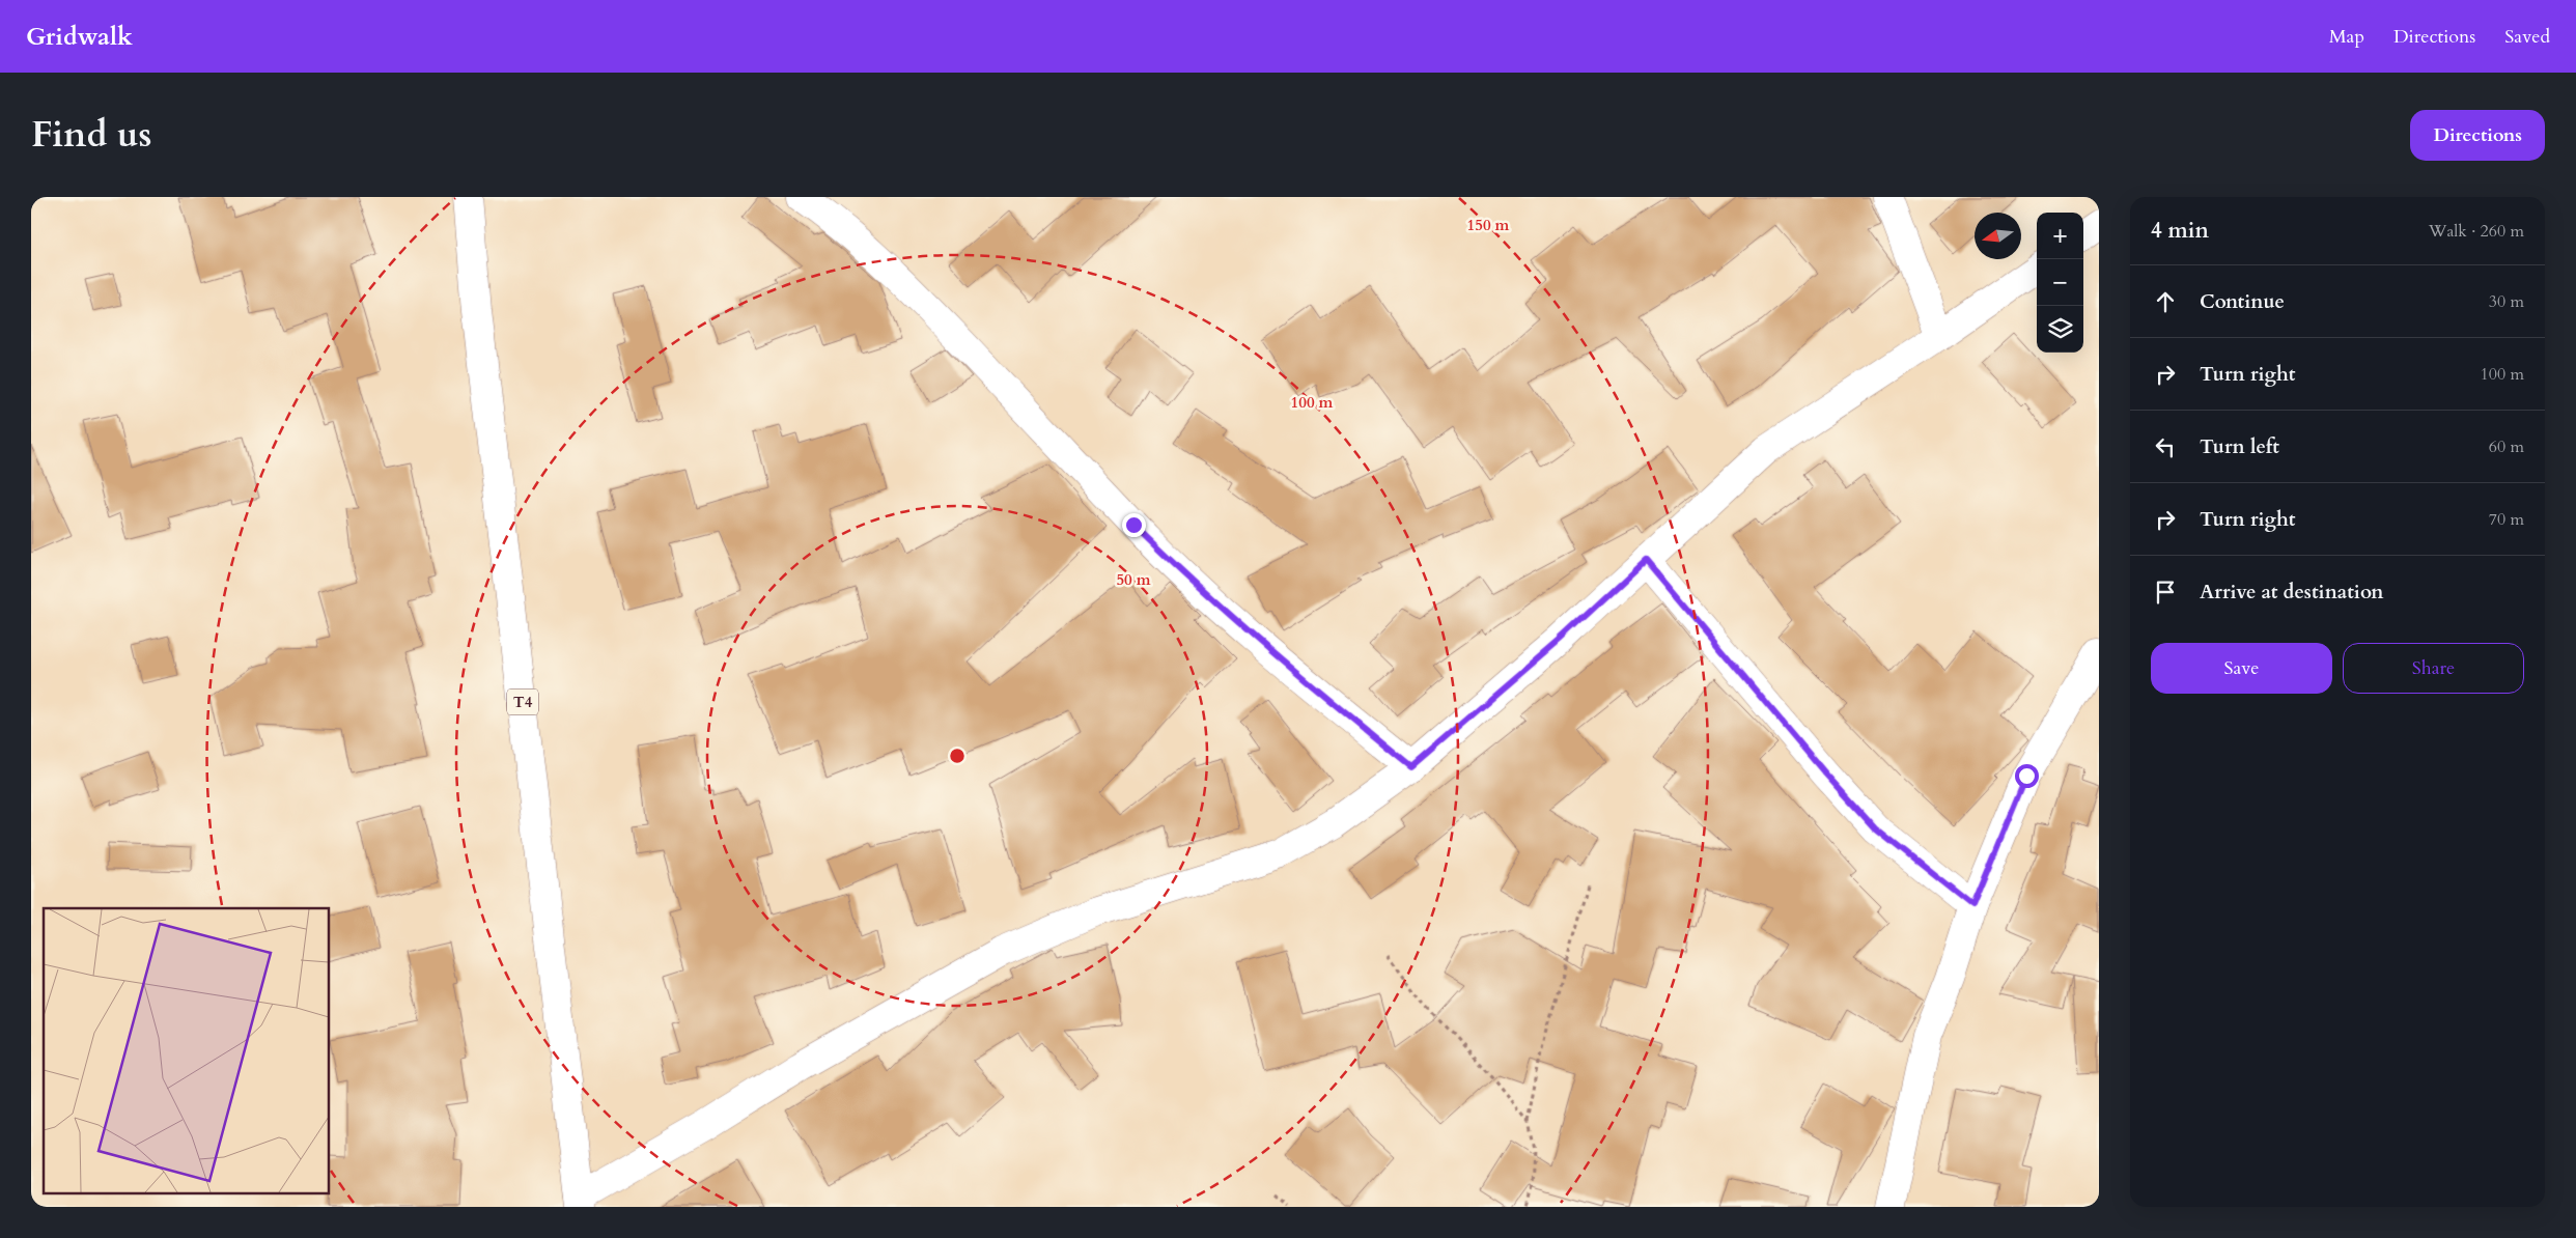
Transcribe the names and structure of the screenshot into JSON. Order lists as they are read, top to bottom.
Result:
{
  "streets": {
    "main road": ["T4"]
  },
  "north": "left",
  "page": {
    "header": "Gridwalk",
    "nav": ["Map", "Directions", "Saved"],
    "title": "Find us",
    "buttons": [
      "Directions",
      ["Save", "Share"]
    ],
    "heading": ["4 min", "Walk · 260 m"],
    "map_buttons": ["+", "−"],
    "list": [
      ["Continue", "30 m"],
      ["Turn right", "100 m"],
      ["Turn left", "60 m"],
      ["Turn right", "70 m"],
      "Arrive at destination"
    ]
  },
  "rings": ["150 m", "100 m", "50 m"]
}
